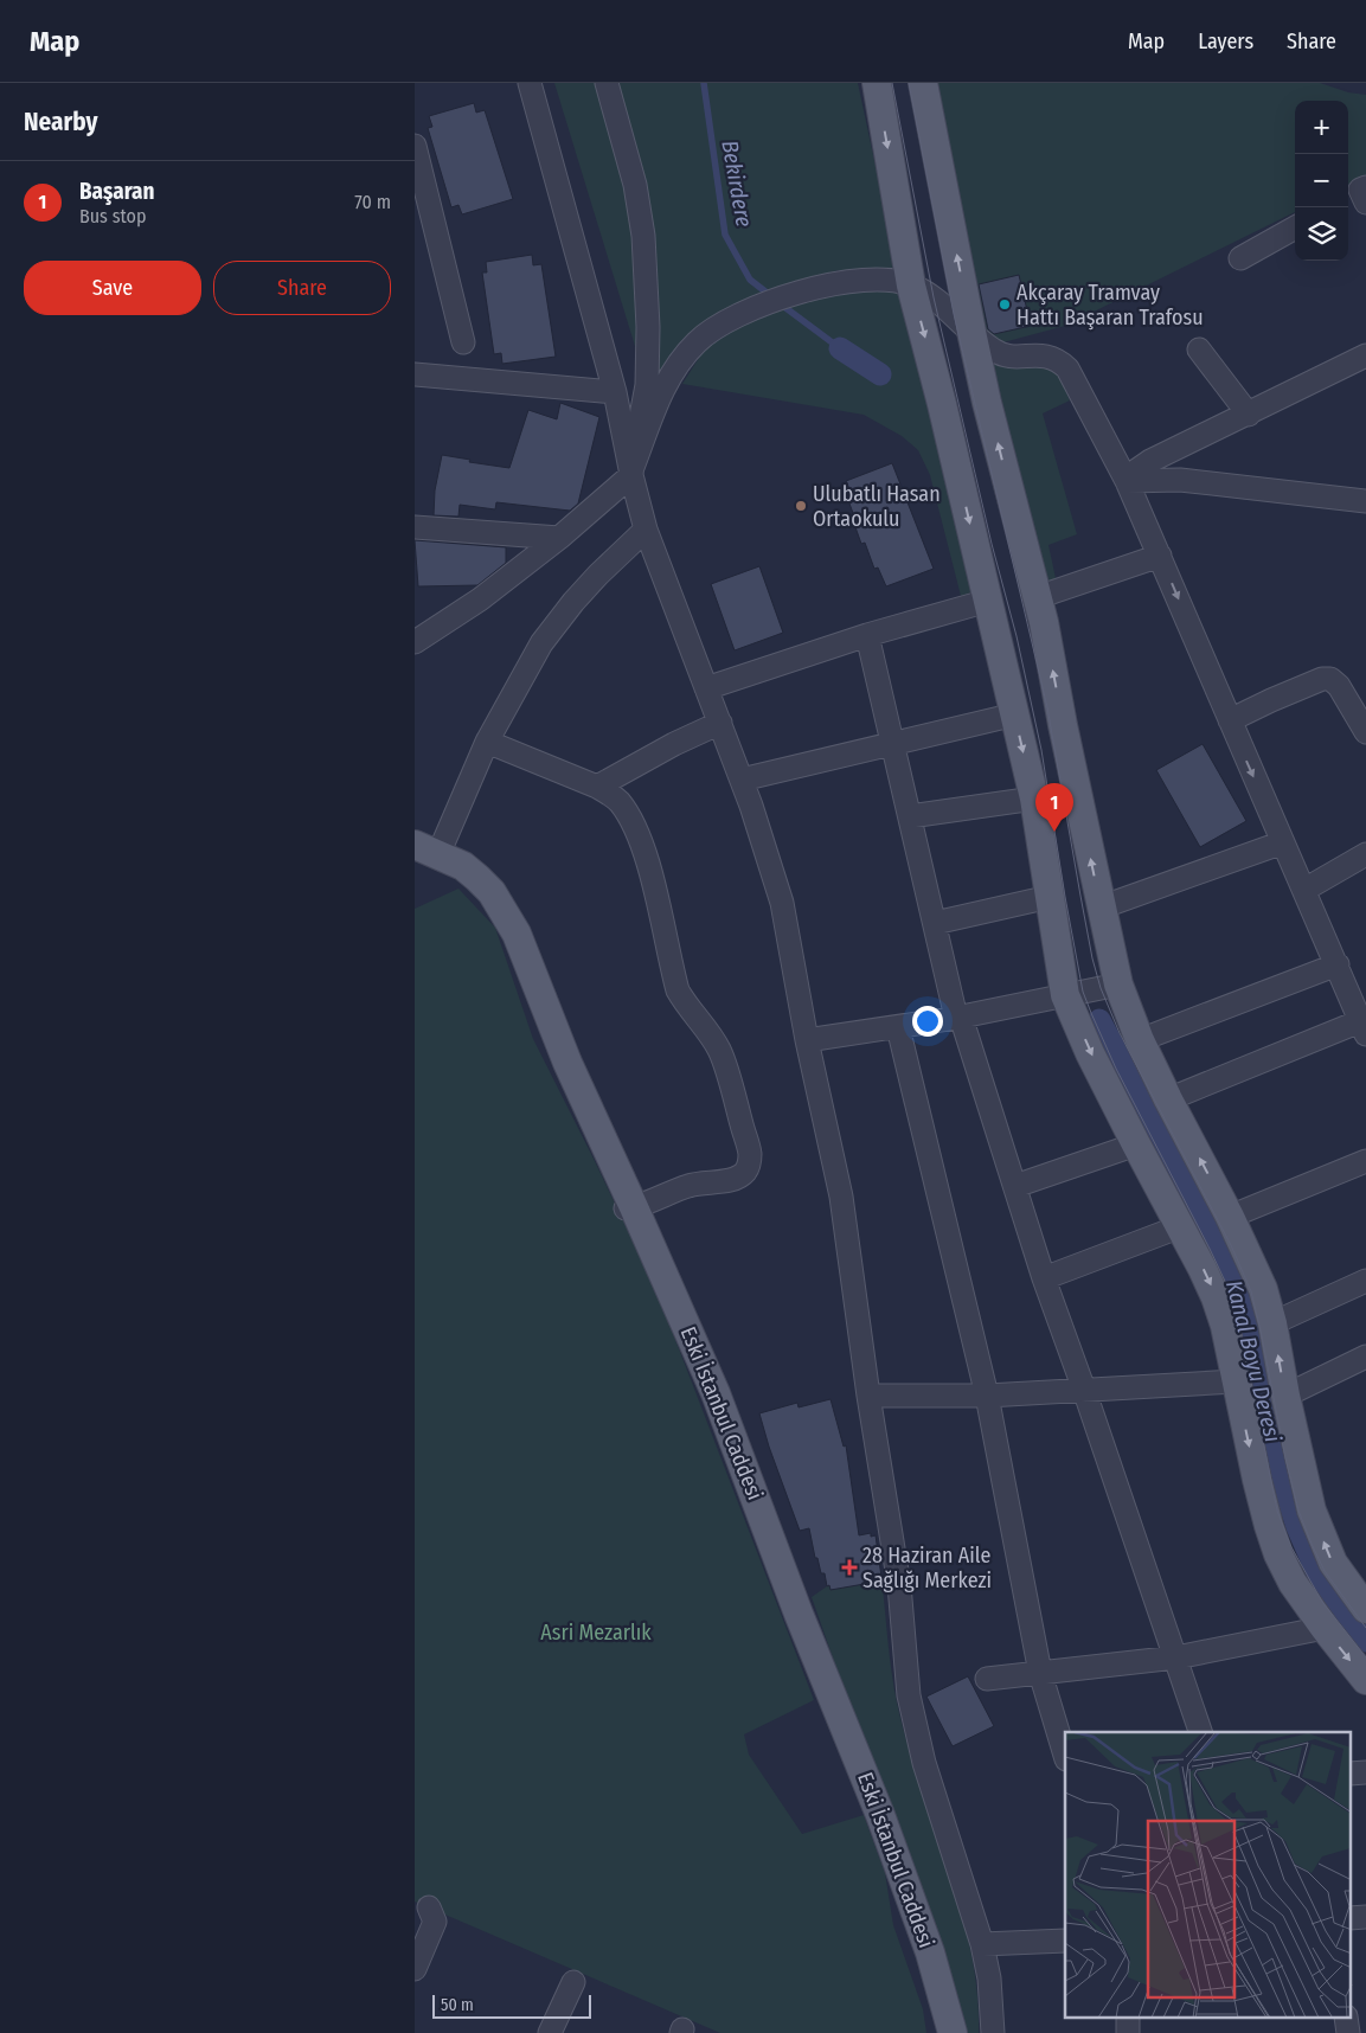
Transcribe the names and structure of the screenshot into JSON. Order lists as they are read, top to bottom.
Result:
{
  "streets": {
    "main road": ["Eski İstanbul Caddesi"]
  },
  "water": ["Bekirdere", "Kanal Boyu Deresi"],
  "parks": ["Asri Mezarlık"],
  "places": {
    "other": ["Akçaray Tramvay Hattı Başaran Trafosu", "Ulubatlı Hasan Ortaokulu"],
    "health": ["28 Haziran Aile Sağlığı Merkezi"]
  },
  "scale_bar": "50 m",
  "page": {
    "header": "Map",
    "nav": ["Map", "Layers", "Share"],
    "heading": "Nearby",
    "map_buttons": ["+", "−"],
    "list": [
      {
        "mark": "1",
        "name": "Başaran",
        "note": "Bus stop",
        "value": "70 m"
      }
    ],
    "buttons": ["Save", "Share"],
    "pins": "1",
    "scale": "50 m"
  }
}
